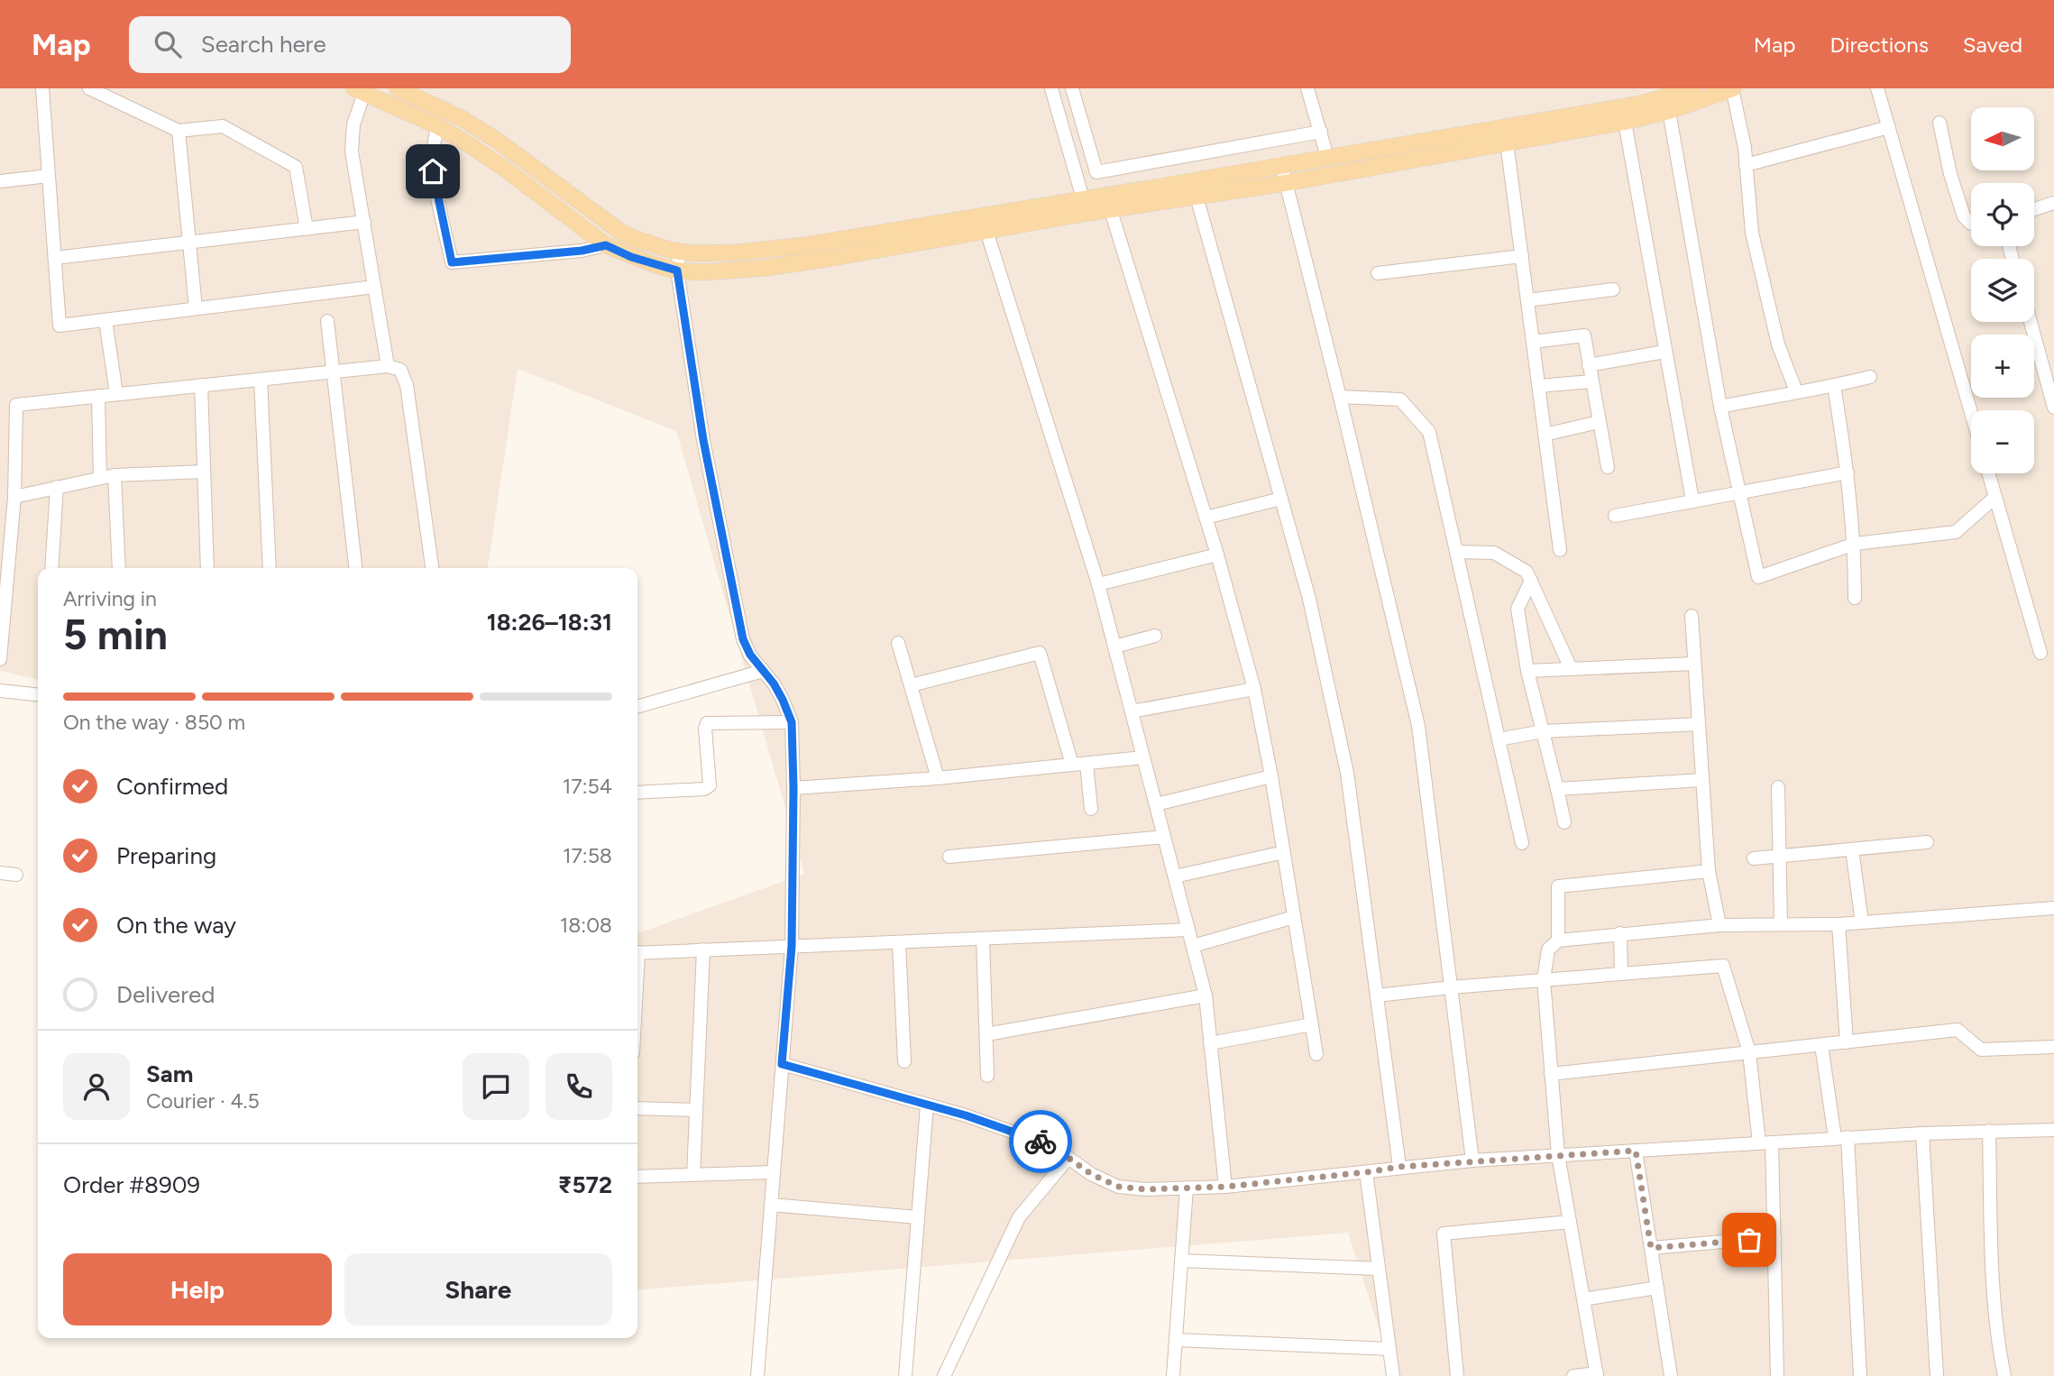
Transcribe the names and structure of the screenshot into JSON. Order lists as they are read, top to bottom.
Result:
{
  "north": "left",
  "page": {
    "header": "Map",
    "search": "Search here",
    "nav": ["Map", "Directions", "Saved"],
    "map_buttons": ["+", "−"],
    "heading": ["5 min", "Arriving in", "18:26–18:31"],
    "panel": [
      "Sam",
      "Courier · 4.5",
      "Order #8909",
      "₹572"
    ],
    "bar": "On the way · 850 m",
    "list": [
      ["Confirmed", "17:54"],
      ["Preparing", "17:58"],
      ["On the way", "18:08"],
      "Delivered"
    ],
    "buttons": ["Help", "Share"]
  }
}
